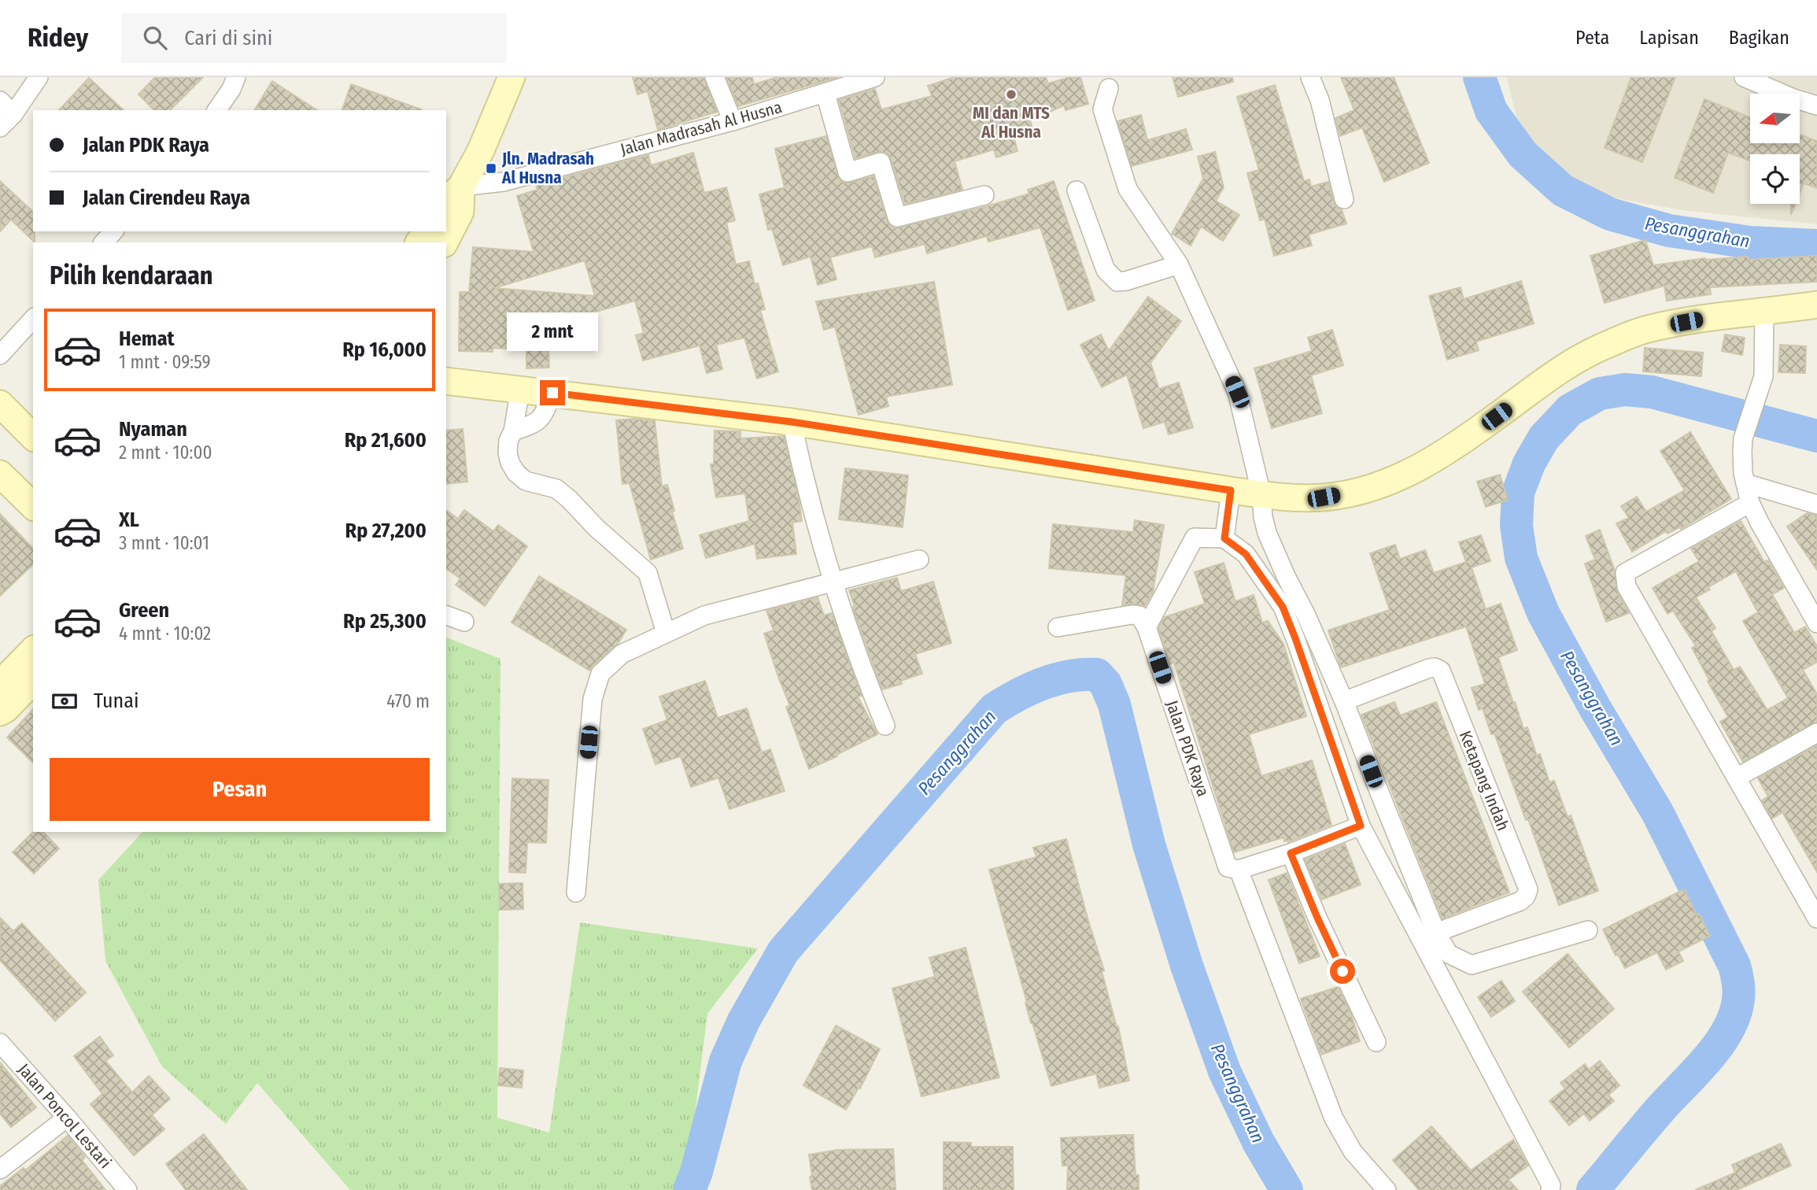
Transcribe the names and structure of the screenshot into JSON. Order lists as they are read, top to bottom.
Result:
{
  "streets": {
    "street": [
      "Jalan Madrasah Al Husna",
      "Jalan PDK Raya",
      "Ketapang Indah",
      "Jalan Poncol Lestari"
    ]
  },
  "water": ["Pesanggrahan"],
  "places": {
    "other": ["MI dan MTS Al Husna"],
    "transit": ["Jln. Madrasah Al Husna"]
  },
  "north": "left",
  "page": {
    "header": "Ridey",
    "search": "Cari di sini",
    "nav": ["Peta", "Lapisan", "Bagikan"],
    "banner": ["Jalan PDK Raya", "Jalan Cirendeu Raya"],
    "heading": "Pilih kendaraan",
    "list": [
      {
        "name": "Hemat",
        "note": "1 mnt · 09:59",
        "value": "Rp 16,000"
      },
      {
        "name": "Nyaman",
        "note": "2 mnt · 10:00",
        "value": "Rp 21,600"
      },
      {
        "name": "XL",
        "note": "3 mnt · 10:01",
        "value": "Rp 27,200"
      },
      {
        "name": "Green",
        "note": "4 mnt · 10:02",
        "value": "Rp 25,300"
      }
    ],
    "bubble": "2 mnt",
    "pay": ["Tunai", "470 m"],
    "buttons": "Pesan"
  }
}
